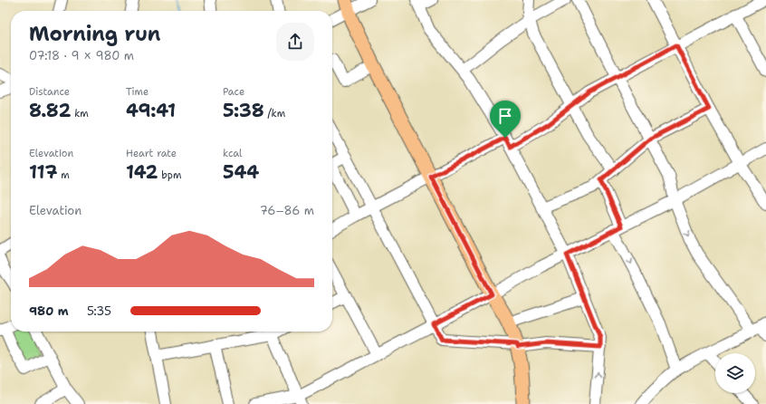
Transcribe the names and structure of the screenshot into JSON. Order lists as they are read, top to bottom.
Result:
{
  "page": {
    "heading": ["Morning run", "07:18 · 9 × 980 m"],
    "stats": [
      ["Distance", "8.82 km"],
      ["Time", "49:41"],
      ["Pace", "5:38 /km"],
      ["Elevation", "117 m"],
      ["Heart rate", "142 bpm"],
      ["kcal", "544"]
    ],
    "chart": ["Elevation", "76–86 m"],
    "list": [
      {
        "name": "980 m",
        "note": "5:35"
      }
    ]
  }
}
